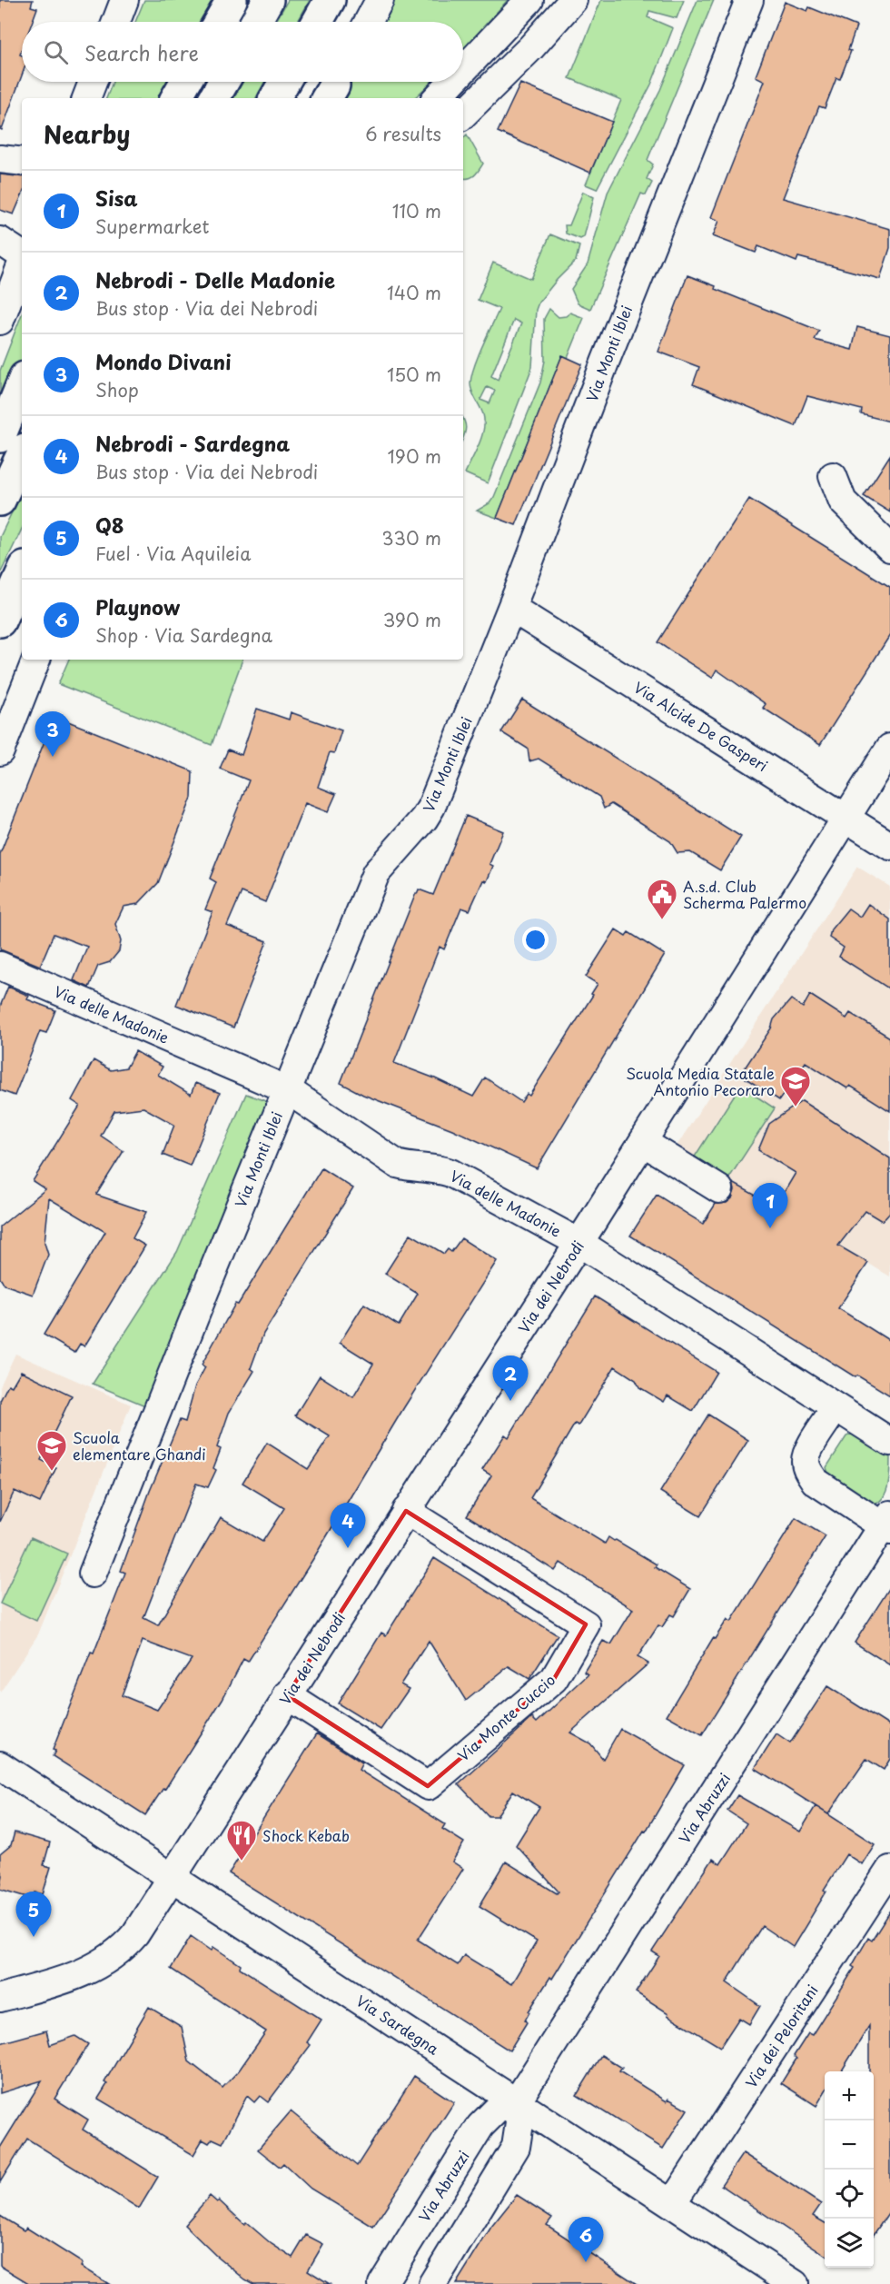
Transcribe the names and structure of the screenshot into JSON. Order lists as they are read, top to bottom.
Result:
{
  "streets": {
    "street": [
      "Via Monti Iblei",
      "Via Alcide De Gasperi",
      "Via delle Madonie",
      "Via dei Nebrodi",
      "Via Monte Cuccio",
      "Via Abruzzi",
      "Via Sardegna",
      "Via dei Peloritani"
    ]
  },
  "crossings": [
    ["Via Monti Iblei", "Via Alcide De Gasperi"],
    ["Via Monti Iblei", "Via delle Madonie"],
    ["Via Alcide De Gasperi", "Via dei Nebrodi"],
    ["Via delle Madonie", "Via dei Nebrodi"],
    ["Via dei Nebrodi", "Via Monte Cuccio"],
    ["Via dei Nebrodi", "Via Sardegna"],
    ["Via Abruzzi", "Via Sardegna"],
    ["Via Sardegna", "Via dei Peloritani"]
  ],
  "places": {
    "public building": ["A.s.d. Club Scherma Palermo"],
    "school or university": ["Scuola Media Statale Antonio Pecoraro", "Scuola elementare Ghandi"],
    "restaurant": ["Shock Kebab"]
  },
  "page": {
    "search": "Search here",
    "heading": ["Nearby", "6 results"],
    "list": [
      {
        "mark": "1",
        "name": "Sisa",
        "note": "Supermarket",
        "value": "110 m"
      },
      {
        "mark": "2",
        "name": "Nebrodi - Delle Madonie",
        "note": "Bus stop · Via dei Nebrodi",
        "value": "140 m"
      },
      {
        "mark": "3",
        "name": "Mondo Divani",
        "note": "Shop",
        "value": "150 m"
      },
      {
        "mark": "4",
        "name": "Nebrodi - Sardegna",
        "note": "Bus stop · Via dei Nebrodi",
        "value": "190 m"
      },
      {
        "mark": "5",
        "name": "Q8",
        "note": "Fuel · Via Aquileia",
        "value": "330 m"
      },
      {
        "mark": "6",
        "name": "Playnow",
        "note": "Shop · Via Sardegna",
        "value": "390 m"
      }
    ],
    "pins": [
      "3",
      "1",
      "2",
      "4",
      "5",
      "6"
    ],
    "map_buttons": ["+", "−"]
  }
}
